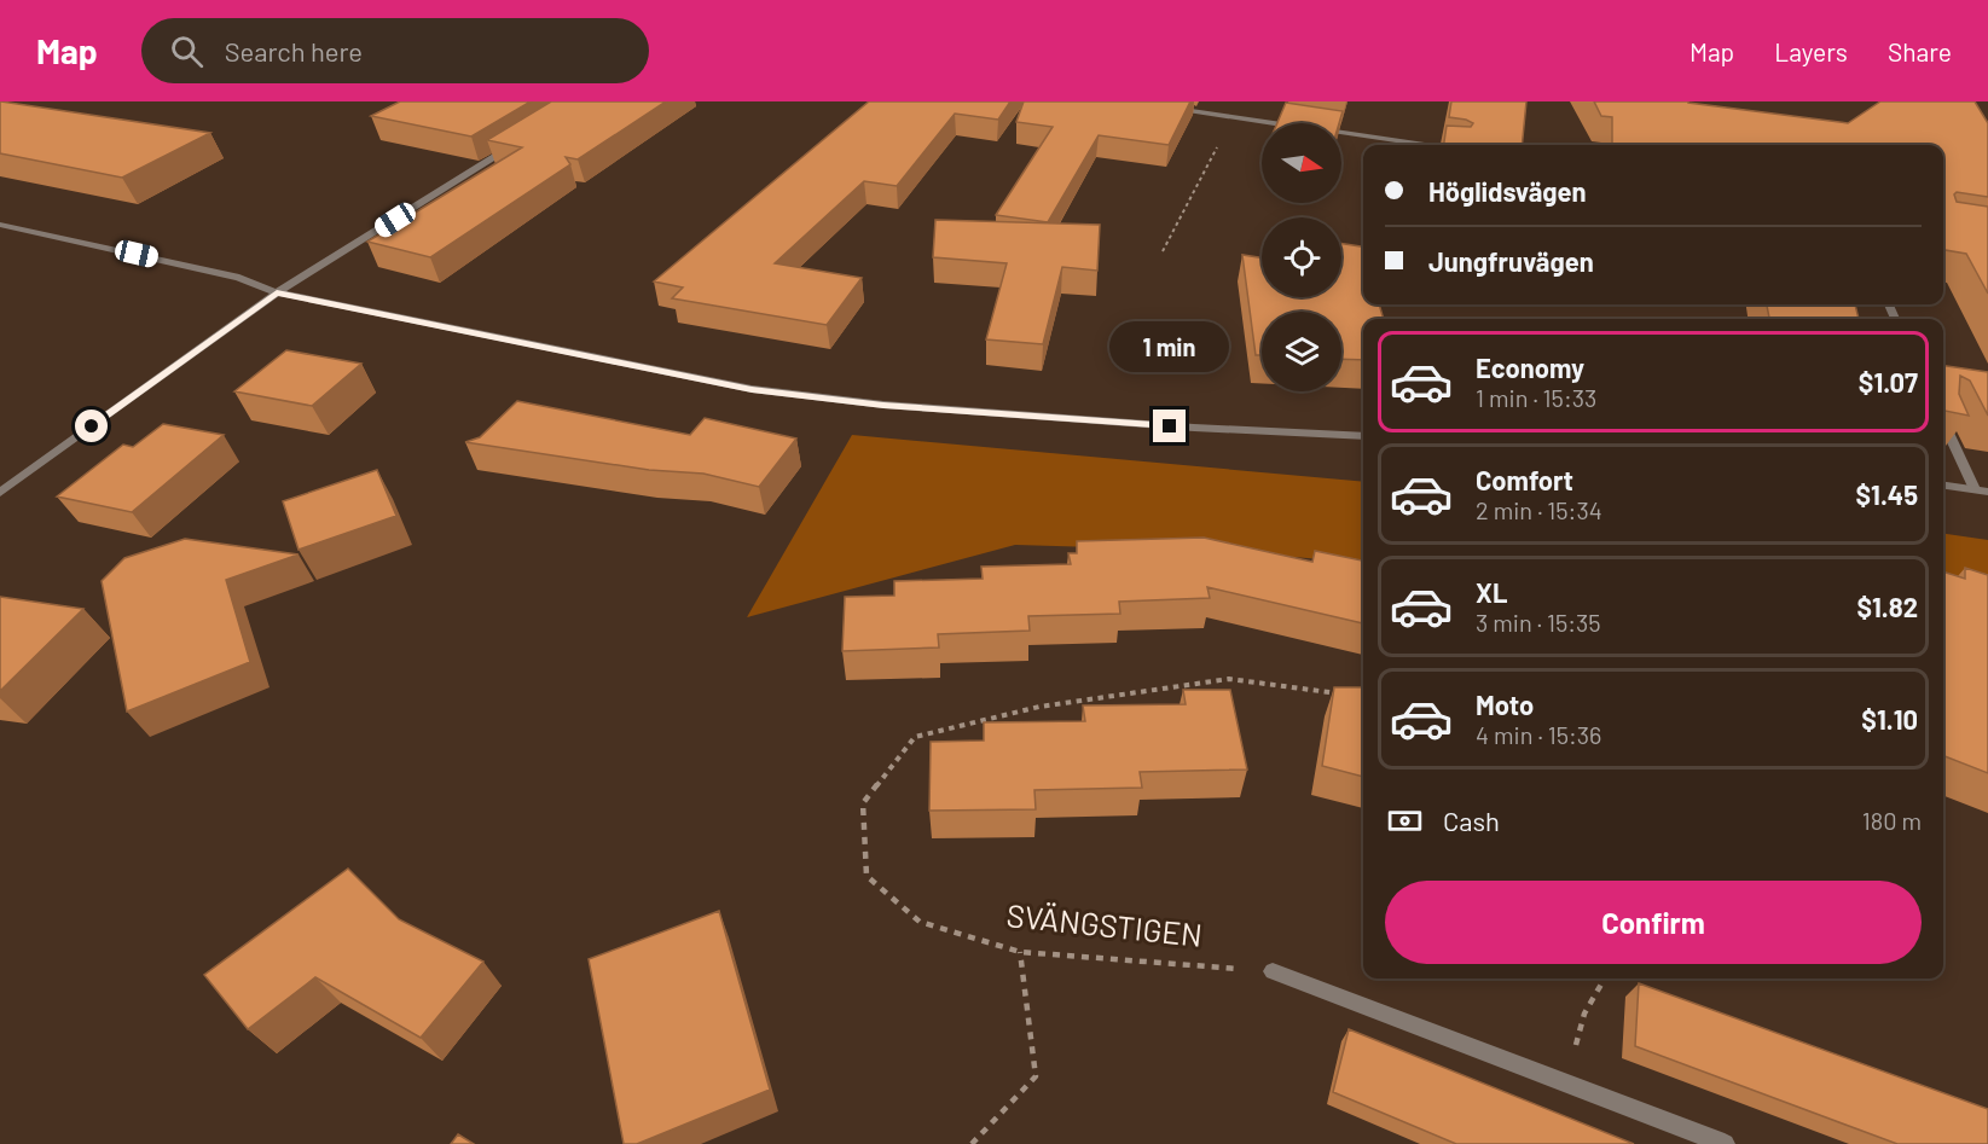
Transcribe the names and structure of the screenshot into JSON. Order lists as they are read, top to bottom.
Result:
{
  "streets": {
    "path": ["SVÄNGSTIGEN"]
  },
  "north": "right",
  "page": {
    "header": "Map",
    "search": "Search here",
    "nav": ["Map", "Layers", "Share"],
    "banner": ["Höglidsvägen", "Jungfruvägen"],
    "bubble": "1 min",
    "list": [
      {
        "name": "Economy",
        "note": "1 min · 15:33",
        "value": "$1.07"
      },
      {
        "name": "Comfort",
        "note": "2 min · 15:34",
        "value": "$1.45"
      },
      {
        "name": "XL",
        "note": "3 min · 15:35",
        "value": "$1.82"
      },
      {
        "name": "Moto",
        "note": "4 min · 15:36",
        "value": "$1.10"
      }
    ],
    "pay": ["Cash", "180 m"],
    "buttons": "Confirm"
  }
}
